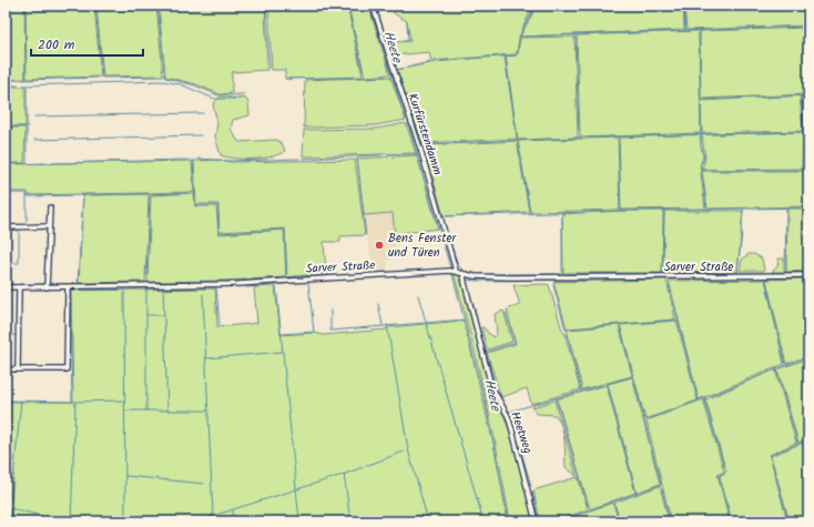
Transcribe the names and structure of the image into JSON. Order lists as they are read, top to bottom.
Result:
{
  "streets": {
    "street": ["Kurfürstendamm", "Sarver Straße", "Heetweg"]
  },
  "crossings": [
    ["Kurfürstendamm", "Sarver Straße"],
    ["Sarver Straße", "Heetweg"]
  ],
  "water": ["Heete"],
  "places": ["Bens Fenster und Türen"],
  "scale_bar": "200 m"
}
